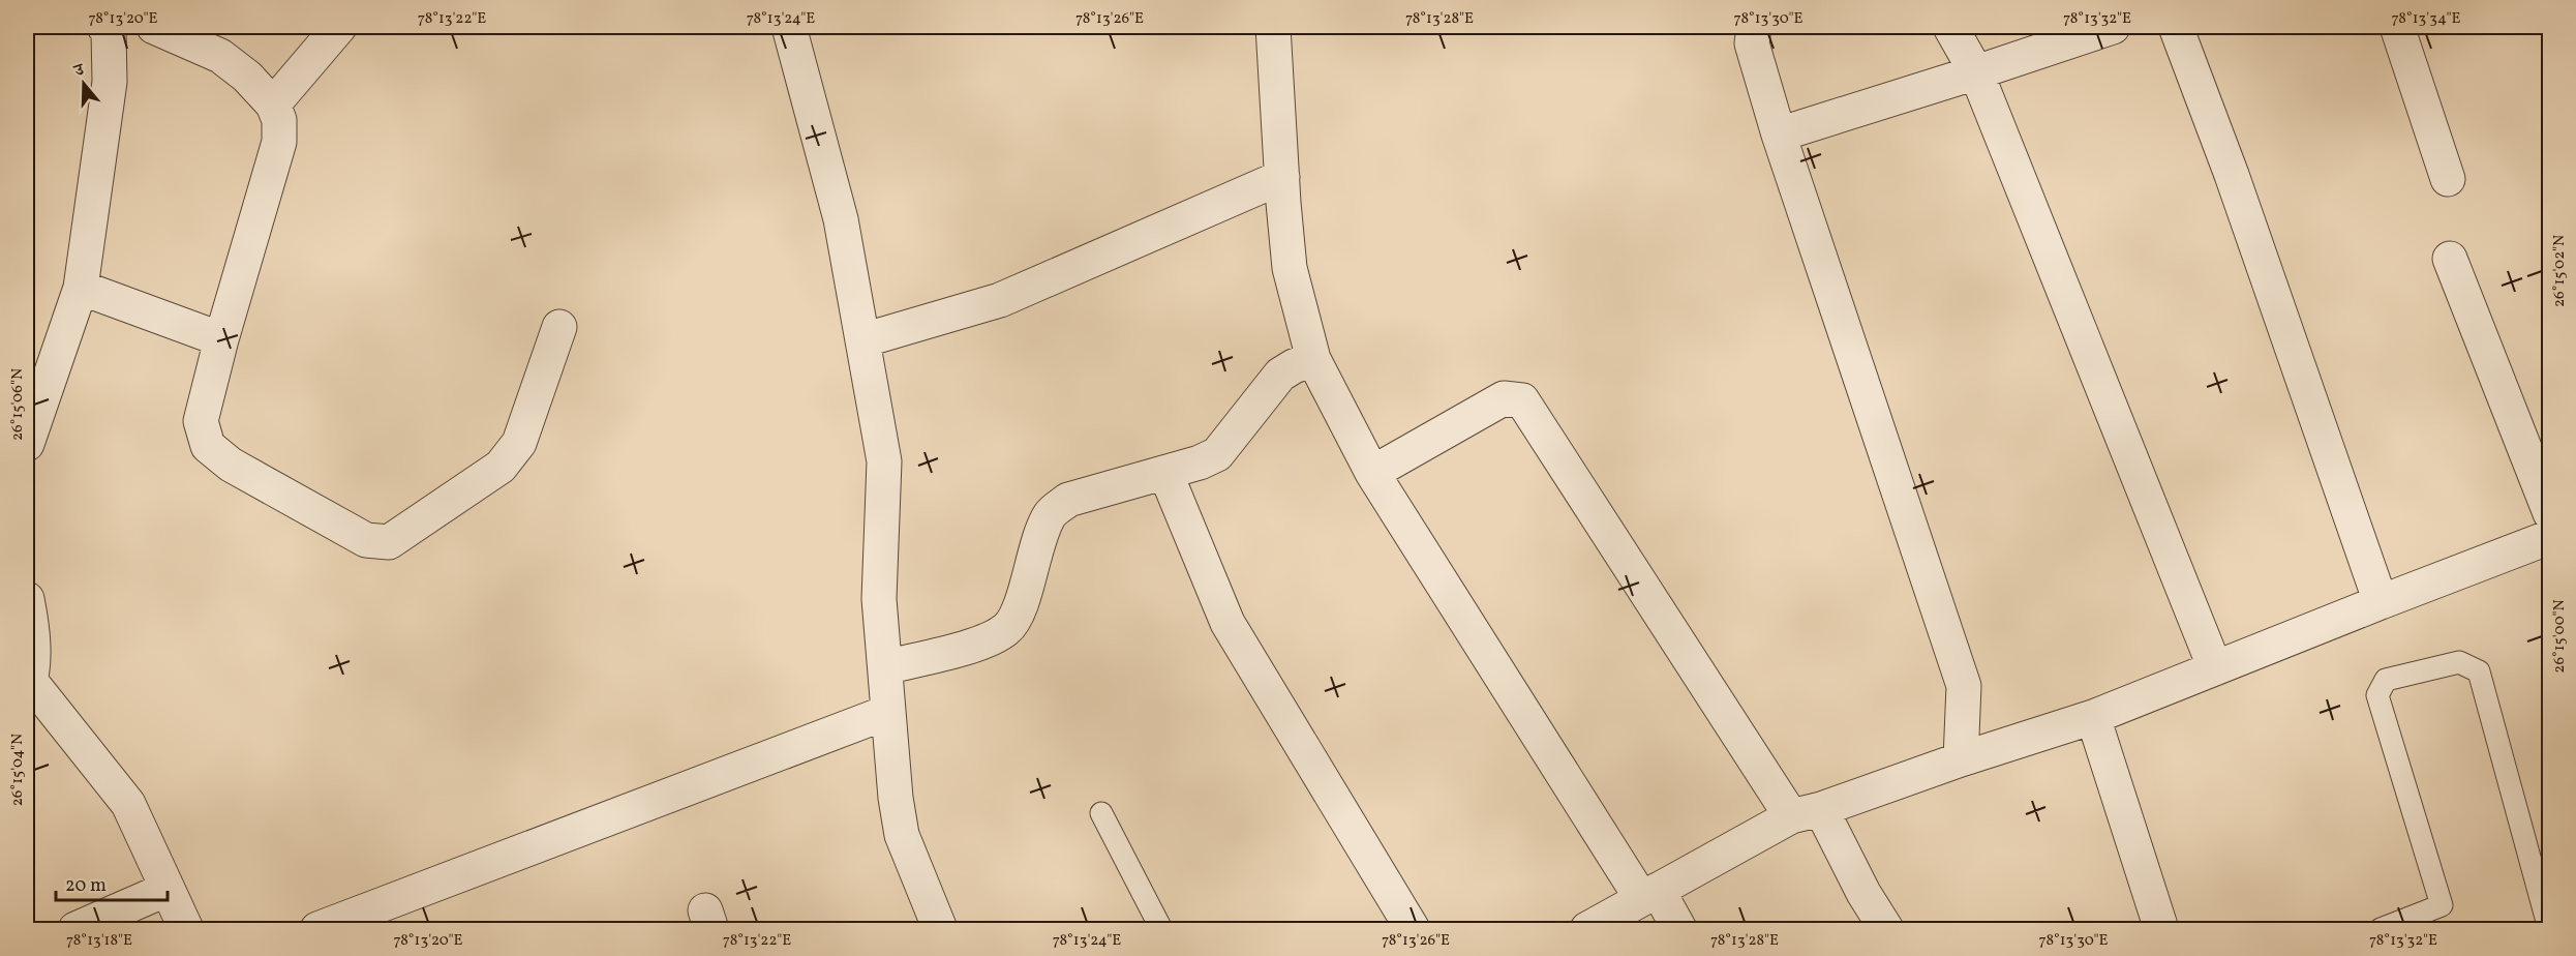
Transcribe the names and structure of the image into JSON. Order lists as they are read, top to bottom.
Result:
{
  "scale_bar": "20 m",
  "north": "top",
  "coordinates": [
    "78°13'20\"E",
    "78°13'22\"E",
    "78°13'24\"E",
    "78°13'26\"E",
    "78°13'28\"E",
    "78°13'30\"E",
    "78°13'32\"E",
    "78°13'34\"E",
    "26°15'02\"N",
    "26°15'06\"N",
    "26°15'00\"N",
    "26°15'04\"N",
    "78°13'18\"E"
  ]
}
